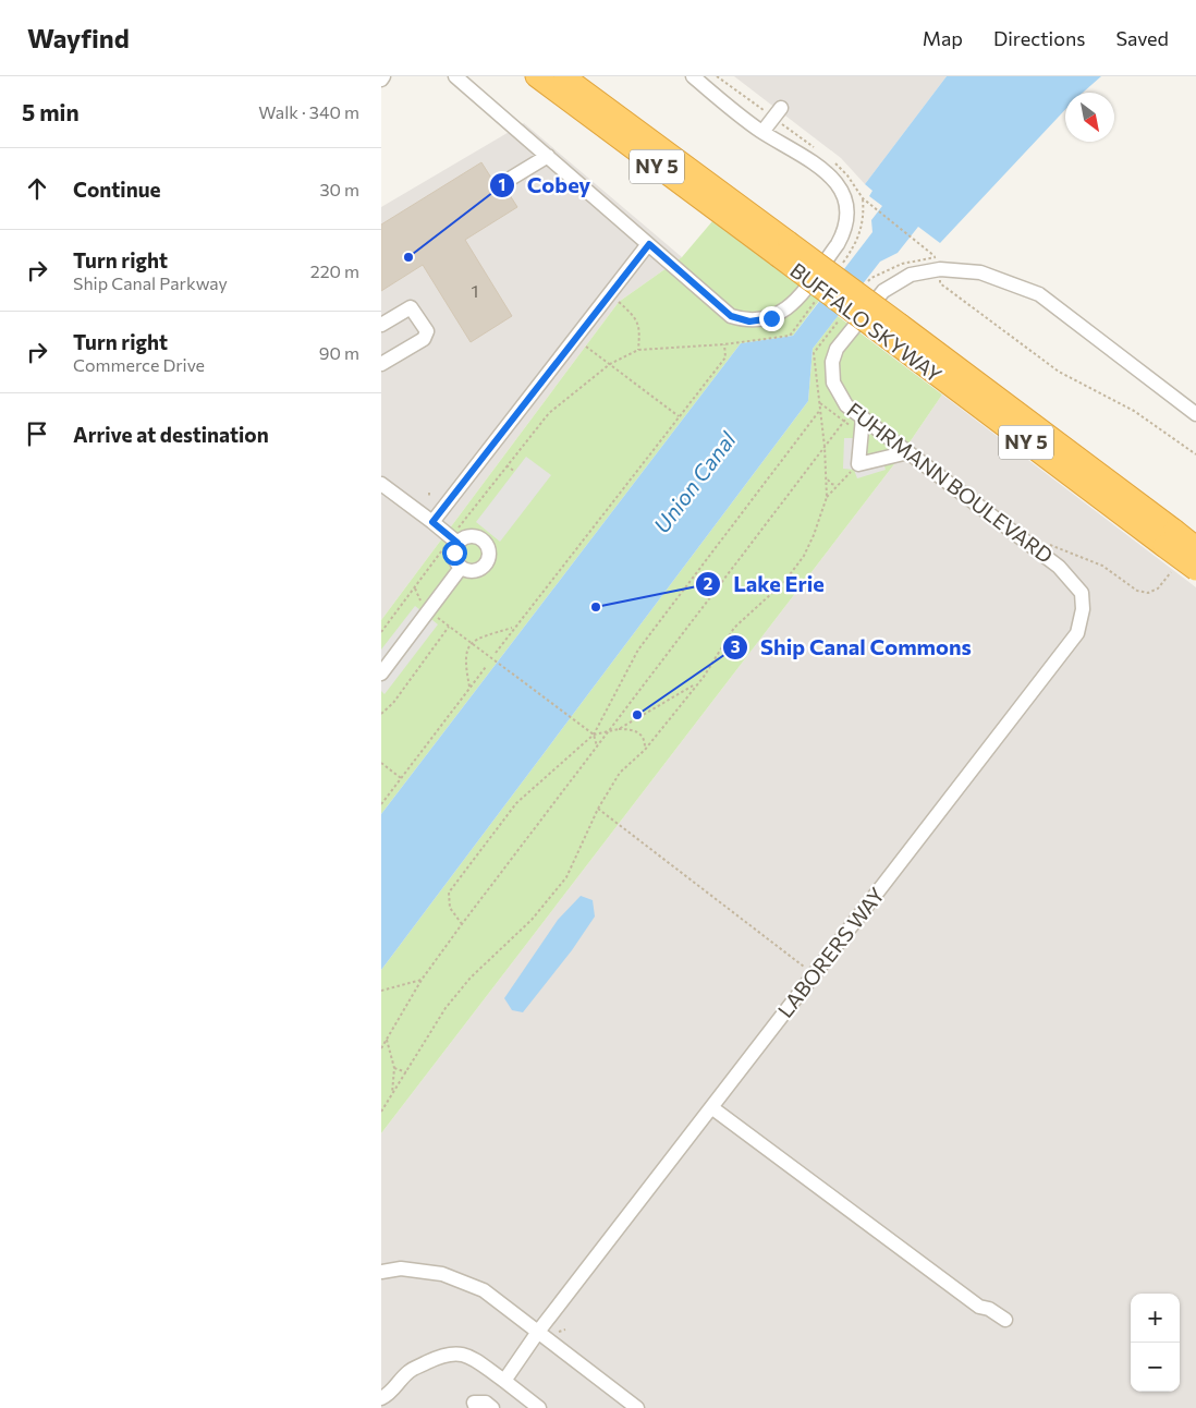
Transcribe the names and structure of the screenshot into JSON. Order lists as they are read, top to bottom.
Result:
{
  "streets": {
    "highway": ["NY 5", "BUFFALO SKYWAY"],
    "street": ["FUHRMANN BOULEVARD", "LABORERS WAY"]
  },
  "crossings": [
    ["FUHRMANN BOULEVARD", "LABORERS WAY"]
  ],
  "water": ["Union Canal"],
  "places": ["Cobey", "Lake Erie", "Ship Canal Commons"],
  "house_numbers": ["1"],
  "north": "bottom right",
  "page": {
    "header": "Wayfind",
    "nav": ["Map", "Directions", "Saved"],
    "heading": ["5 min", "Walk · 340 m"],
    "list": [
      ["Continue", "30 m"],
      ["Turn right", "Ship Canal Parkway", "220 m"],
      ["Turn right", "Commerce Drive", "90 m"],
      "Arrive at destination"
    ],
    "map_buttons": ["+", "−"]
  }
}
